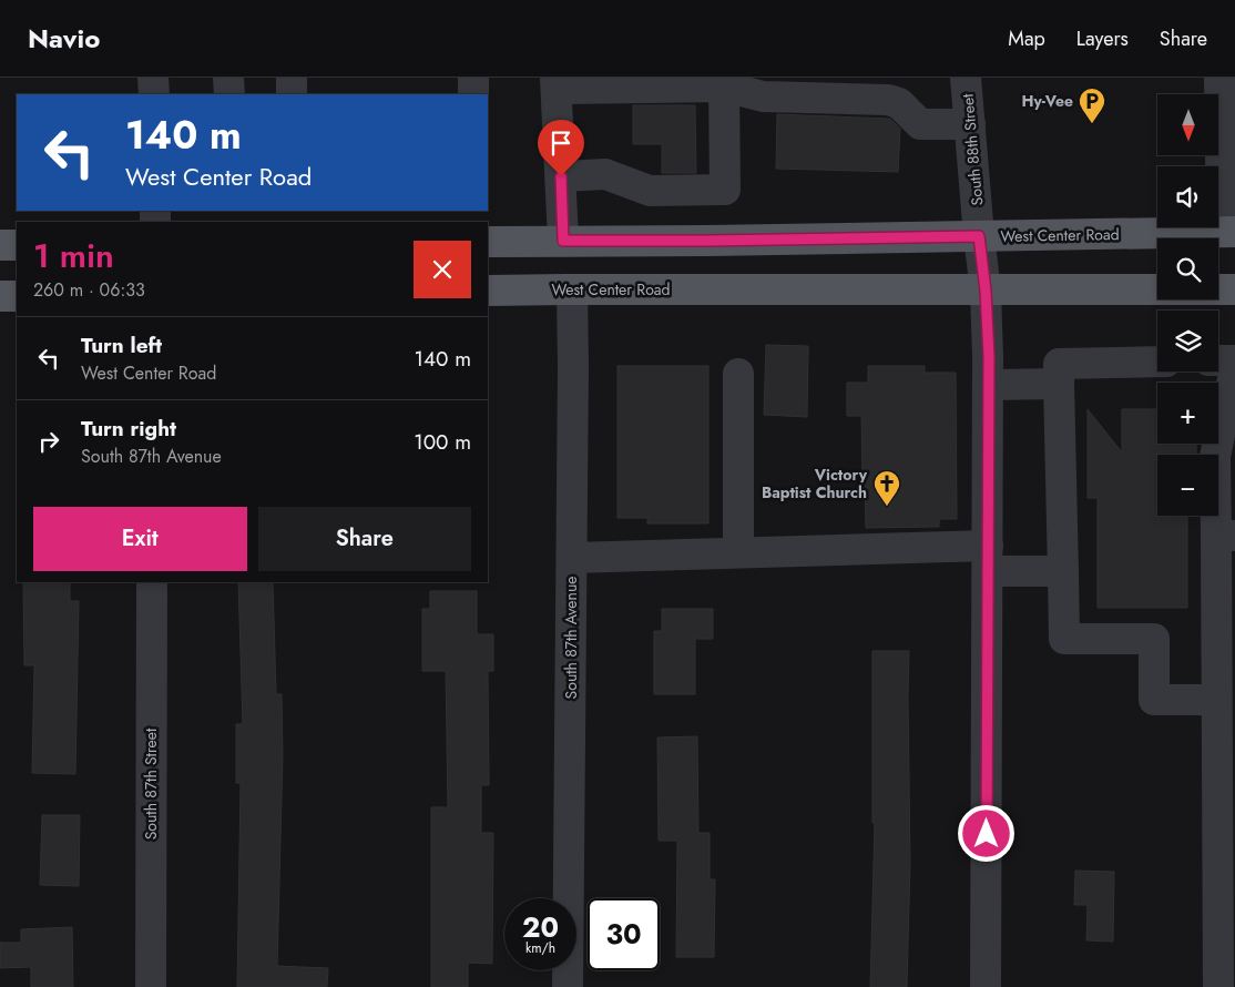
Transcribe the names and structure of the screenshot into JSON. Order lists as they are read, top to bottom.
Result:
{
  "streets": {
    "main road": ["West Center Road"],
    "street": ["South 88th Street", "South 87th Avenue", "South 87th Street"]
  },
  "crossings": [
    ["South 88th Street", "West Center Road"],
    ["West Center Road", "South 87th Avenue"]
  ],
  "places": {
    "parking": ["Hy-Vee"],
    "church": ["Victory Baptist Church"]
  },
  "north": "bottom",
  "page": {
    "header": "Navio",
    "nav": ["Map", "Layers", "Share"],
    "map_buttons": ["+", "−"],
    "turn": ["140 m", "West Center Road"],
    "heading": ["1 min", "260 m · 06:33"],
    "list": [
      {
        "name": "Turn left",
        "note": "West Center Road",
        "value": "140 m"
      },
      {
        "name": "Turn right",
        "note": "South 87th Avenue",
        "value": "100 m"
      }
    ],
    "buttons": ["Exit", "Share"],
    "speed": "20 km/h",
    "limit": "30"
  }
}
